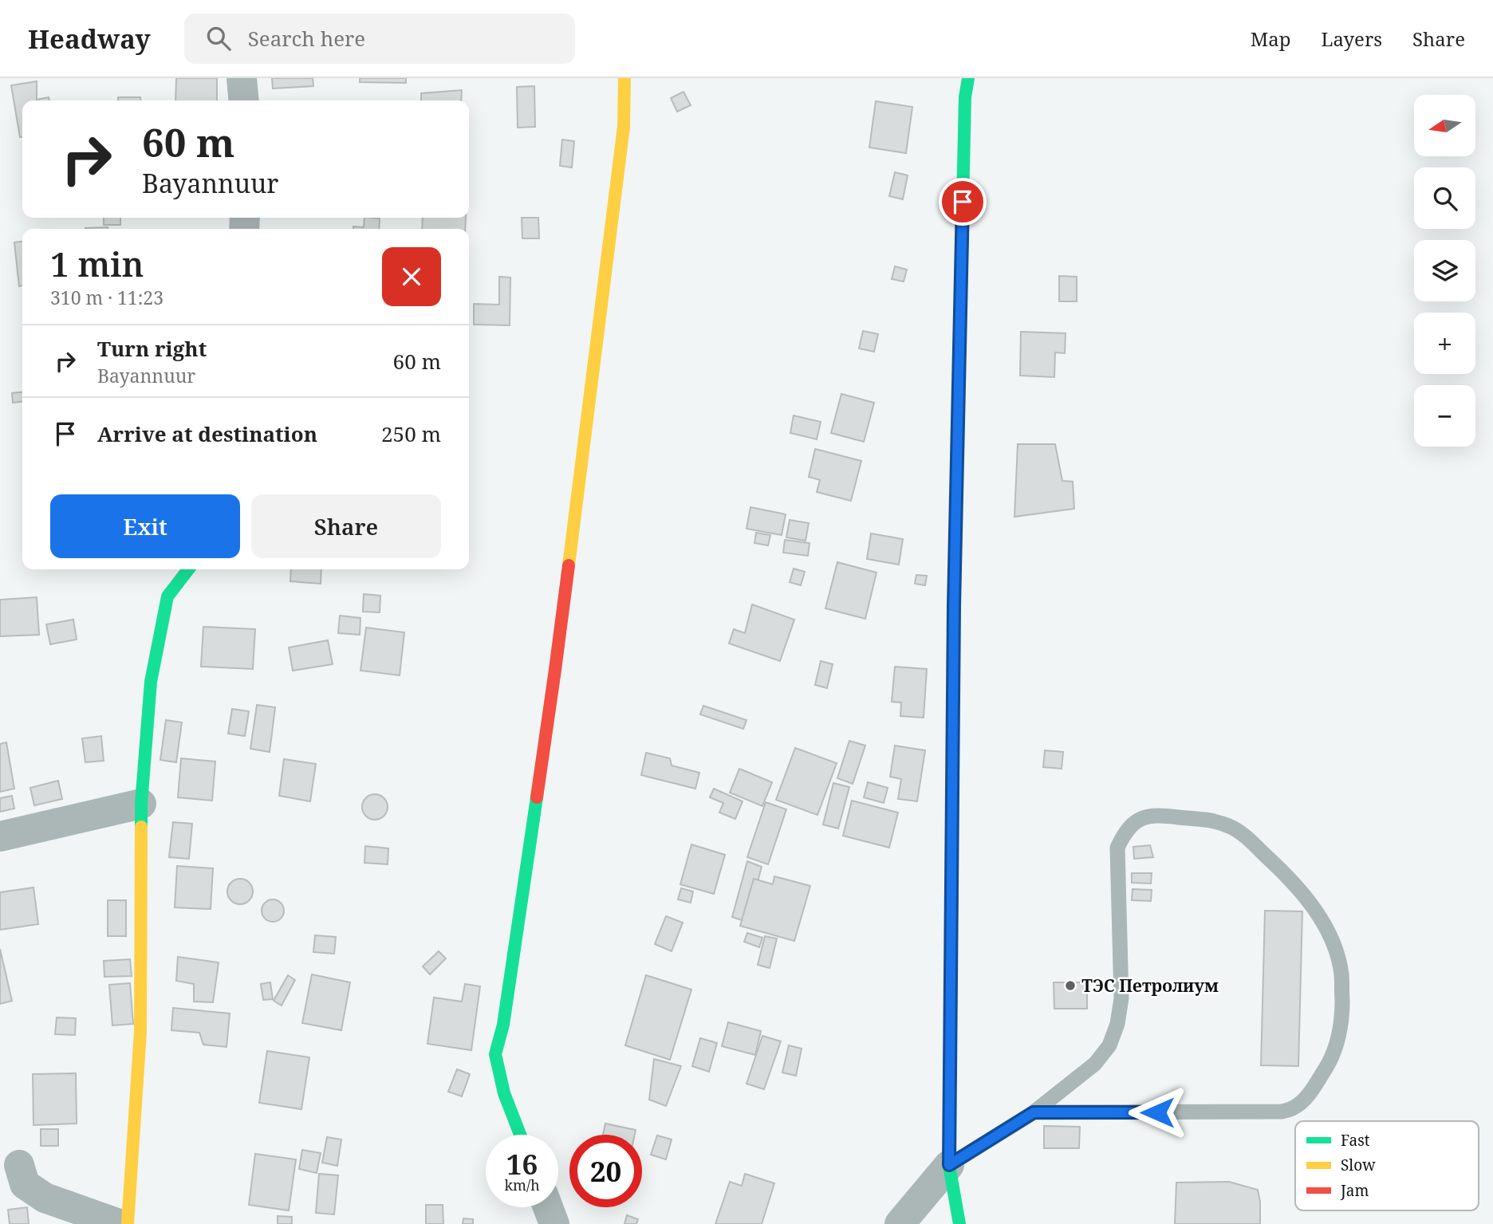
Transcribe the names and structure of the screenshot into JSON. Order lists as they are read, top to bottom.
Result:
{
  "places": ["ТЭС Петролиум"],
  "legend": ["Fast", "Slow", "Jam"],
  "north": "left",
  "page": {
    "header": "Headway",
    "search": "Search here",
    "nav": ["Map", "Layers", "Share"],
    "map_buttons": ["+", "−"],
    "turn": ["60 m", "Bayannuur"],
    "heading": ["1 min", "310 m · 11:23"],
    "list": [
      {
        "name": "Turn right",
        "note": "Bayannuur",
        "value": "60 m"
      },
      {
        "name": "Arrive at destination",
        "value": "250 m"
      }
    ],
    "buttons": ["Exit", "Share"],
    "speed": "16 km/h",
    "limit": "20"
  }
}
